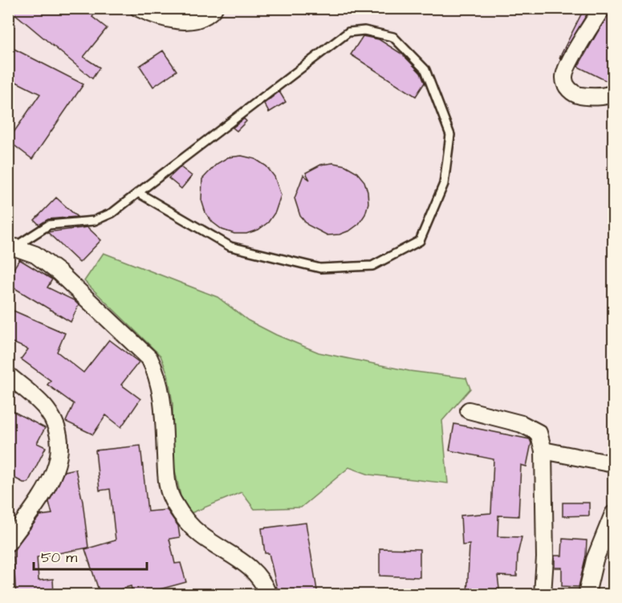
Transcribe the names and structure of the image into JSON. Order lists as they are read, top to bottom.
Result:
{
  "scale_bar": "50 m"
}
